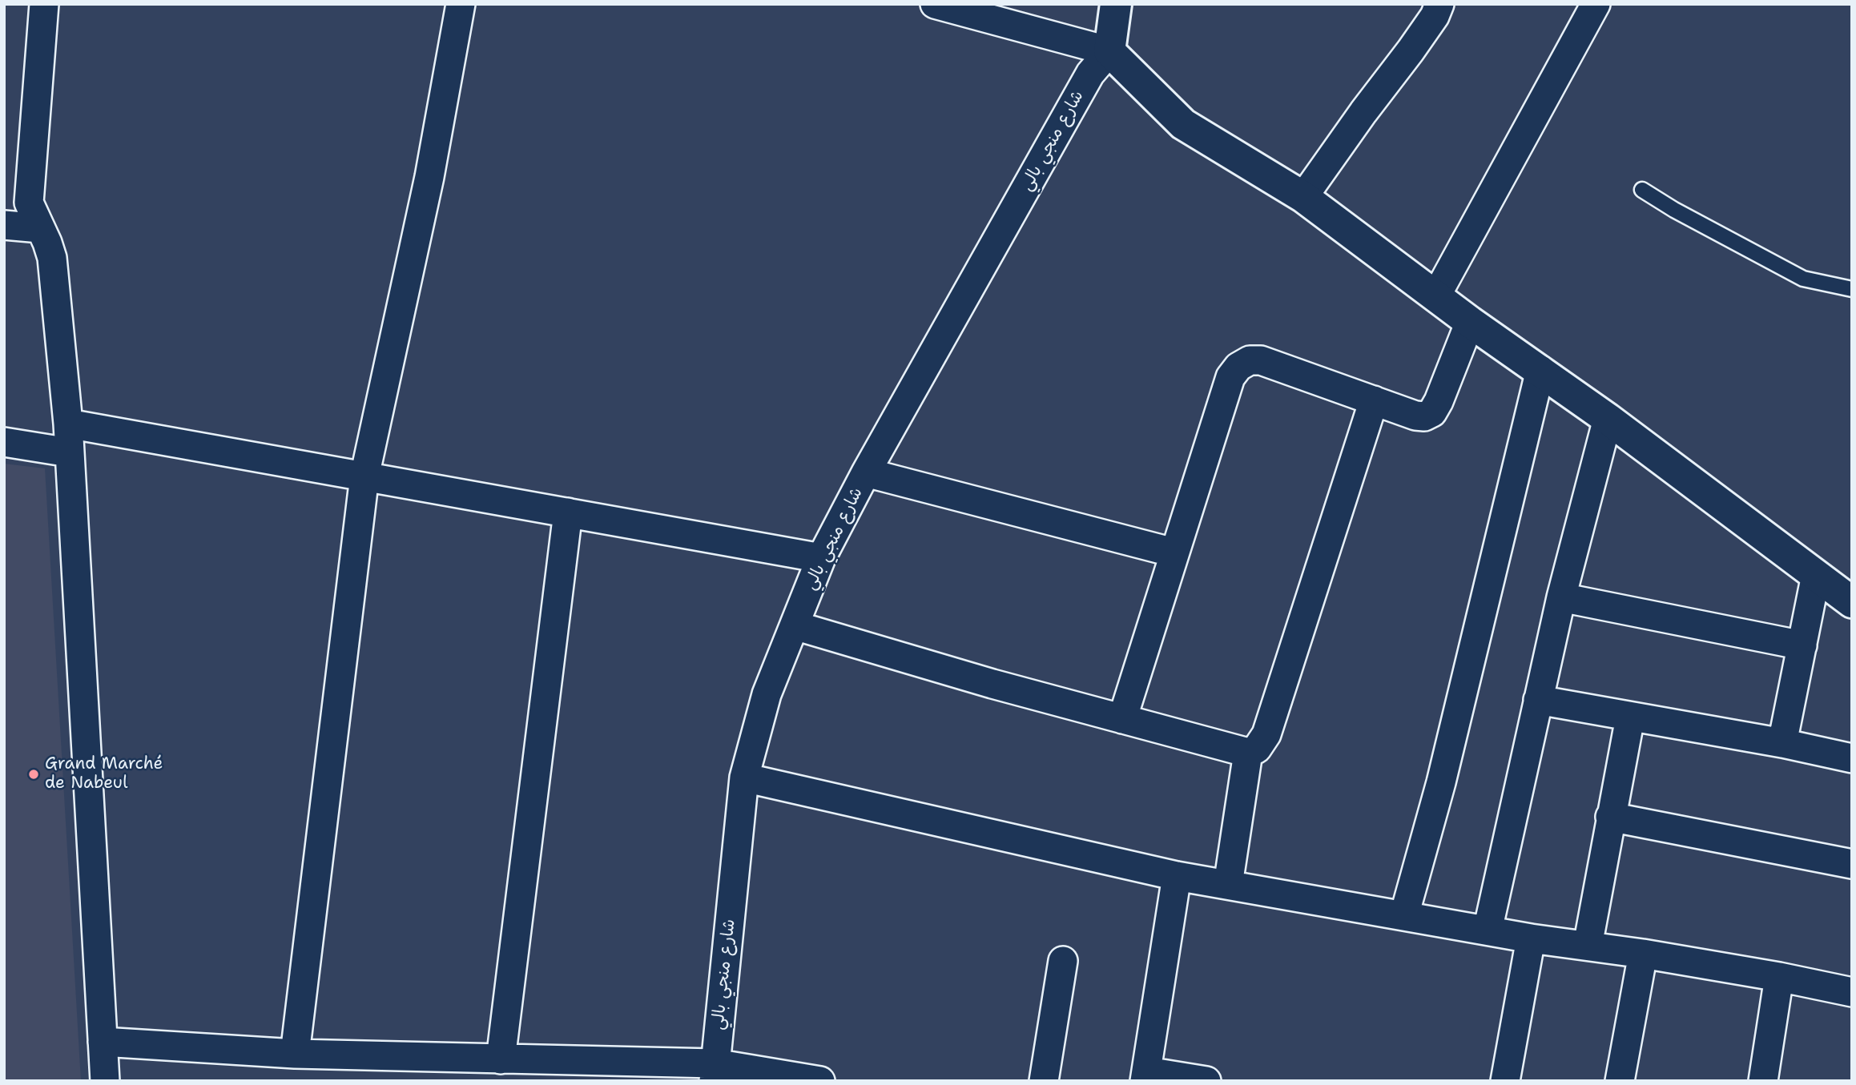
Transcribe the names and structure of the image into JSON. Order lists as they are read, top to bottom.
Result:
{
  "streets": {
    "street": ["شارع منجي بالي"]
  },
  "places": ["Grand Marché de Nabeul"]
}
